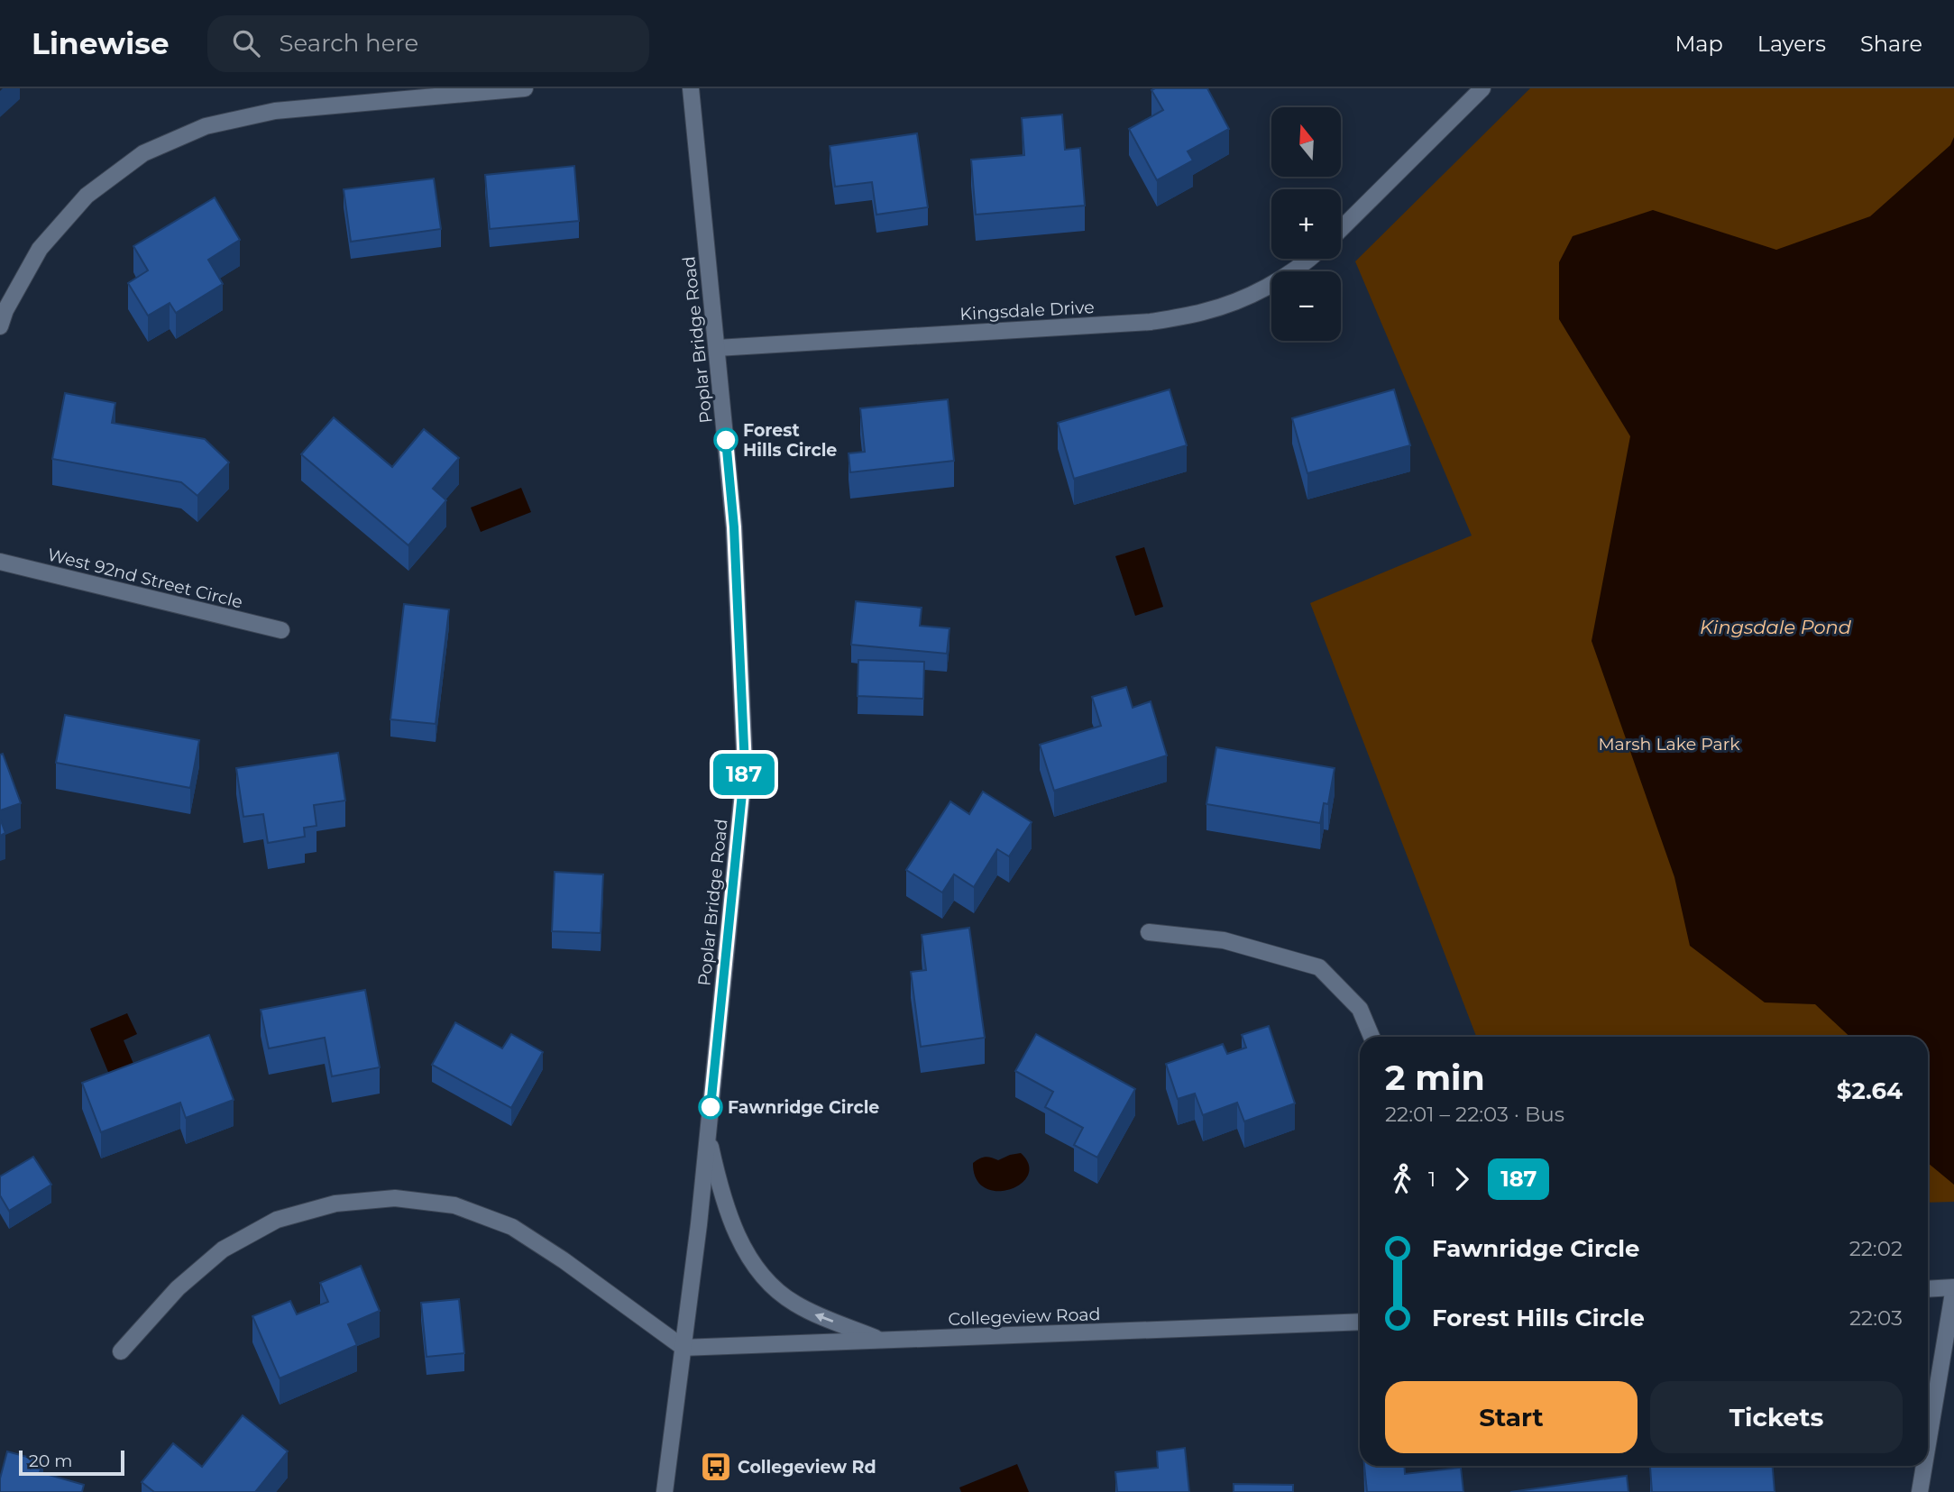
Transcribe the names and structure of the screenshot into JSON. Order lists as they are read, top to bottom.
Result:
{
  "streets": {
    "street": [
      "Kingsdale Drive",
      "Poplar Bridge Road",
      "West 92nd Street Circle",
      "Collegeview Road"
    ]
  },
  "crossings": [
    ["Kingsdale Drive", "Poplar Bridge Road"],
    ["Poplar Bridge Road", "Collegeview Road"]
  ],
  "water": ["Kingsdale Pond"],
  "parks": ["Marsh Lake Park"],
  "places": {
    "other": ["Forest Hills Circle", "Fawnridge Circle"],
    "bus stop": ["Collegeview Rd"]
  },
  "lines": ["bus line 187"],
  "scale_bar": "20 m",
  "north": "top",
  "page": {
    "header": "Linewise",
    "search": "Search here",
    "nav": ["Map", "Layers", "Share"],
    "on_map": "187",
    "map_buttons": ["+", "−"],
    "heading": ["2 min", "22:01 – 22:03 · Bus", "$2.64"],
    "legs": ["1", "187"],
    "list": [
      {
        "name": "Fawnridge Circle",
        "value": "22:02"
      },
      {
        "name": "Forest Hills Circle",
        "value": "22:03"
      }
    ],
    "buttons": ["Start", "Tickets"],
    "scale": "20 m"
  }
}
